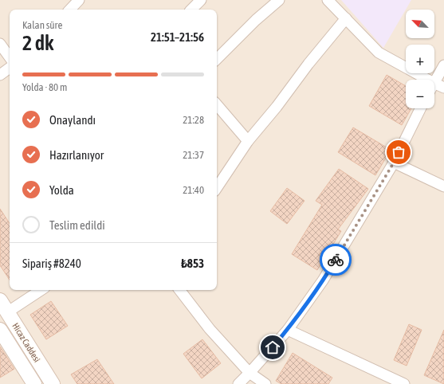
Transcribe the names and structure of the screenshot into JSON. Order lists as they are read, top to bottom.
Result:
{
  "streets": {
    "main road": ["Hicaz Caddesi"]
  },
  "north": "top left",
  "page": {
    "map_buttons": ["+", "−"],
    "heading": ["2 dk", "Kalan süre", "21:51–21:56"],
    "panel": ["Sipariş #8240", "₺853"],
    "bar": "Yolda · 80 m",
    "list": [
      ["Onaylandı", "21:28"],
      ["Hazırlanıyor", "21:37"],
      ["Yolda", "21:40"],
      "Teslim edildi"
    ]
  }
}
